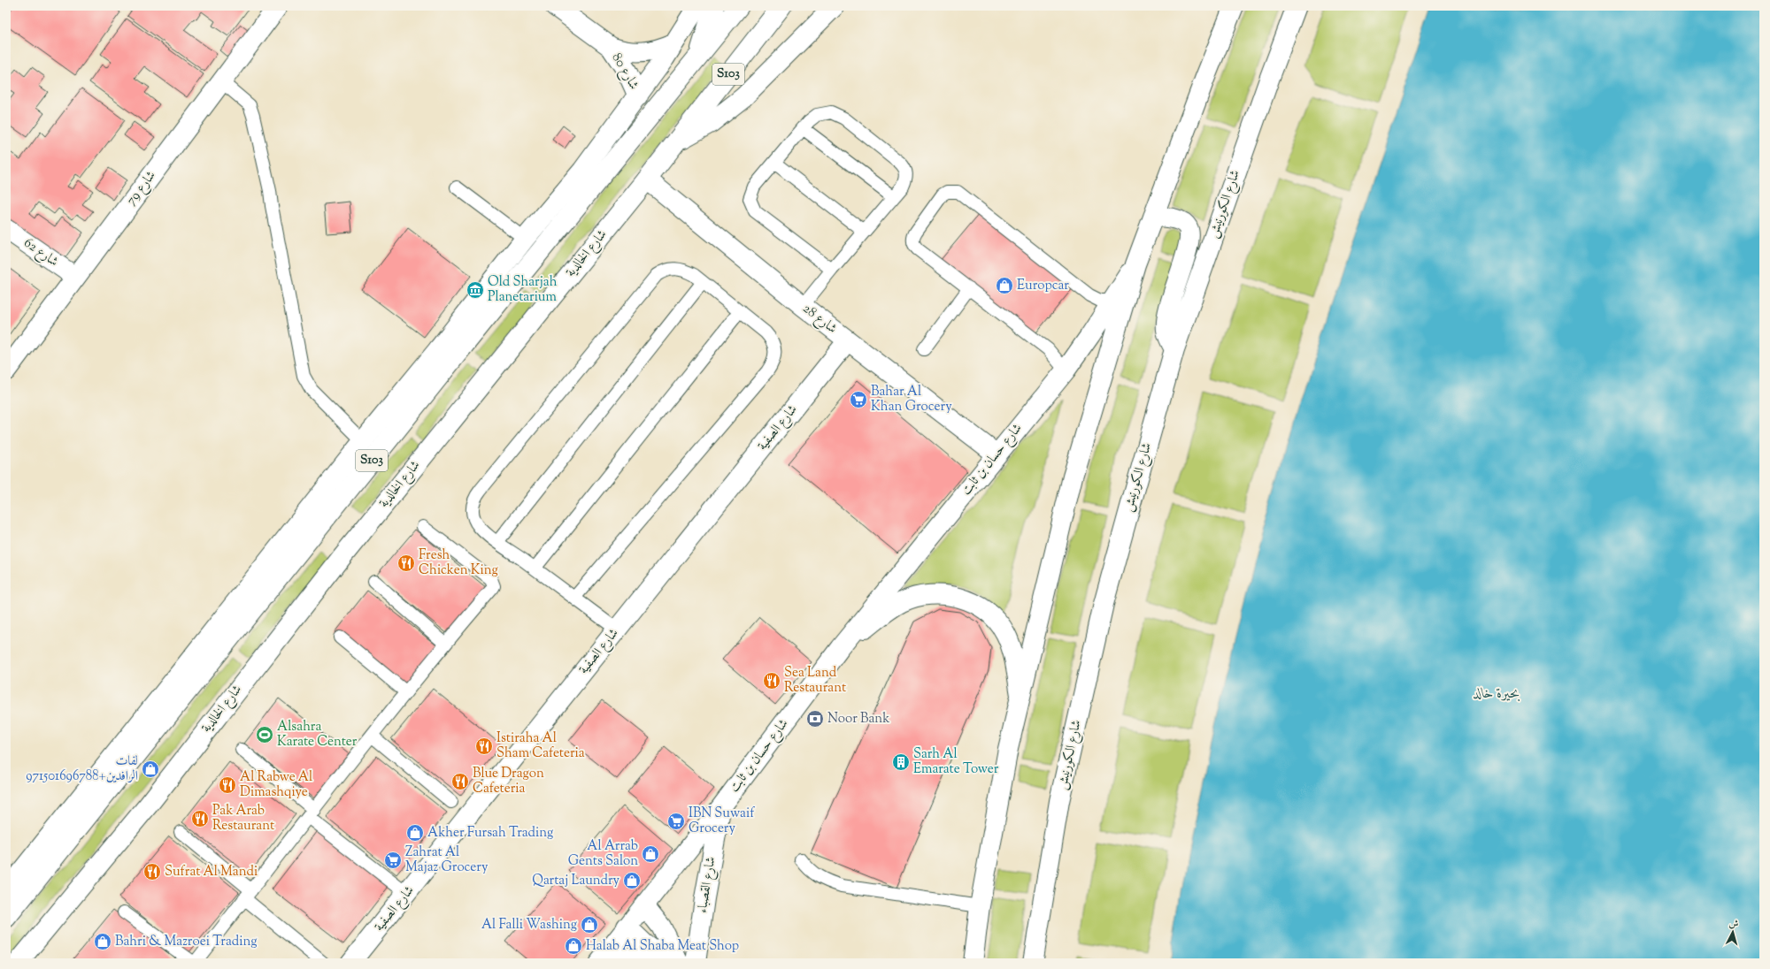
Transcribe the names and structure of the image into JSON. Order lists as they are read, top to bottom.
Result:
{
  "streets": {
    "main road": [
      "شارع 80",
      "S103",
      "شارع 79",
      "شارع الكورنيش",
      "شارع 62",
      "شارع الخالدية",
      "شارع 28",
      "شارع الصفية",
      "شارع حسان بن ثابت",
      "شارع القصباء"
    ]
  },
  "crossings": [
    ["شارع 79", "شارع 62"],
    ["شارع الخالدية", "شارع 28"],
    ["شارع 28", "شارع الصفية"],
    ["شارع 28", "شارع حسان بن ثابت"],
    ["شارع حسان بن ثابت", "شارع القصباء"]
  ],
  "water": ["بحيرة خالد"],
  "places": {
    "shop": [
      "Europcar",
      "لفات الرافدين+971501696788",
      "Akher Fursah Trading",
      "Al Arrab Gents Salon",
      "Qartaj Laundry",
      "Al Falli Washing",
      "Bahri & Mazroei Trading",
      "Halab Al Shaba Meat Shop"
    ],
    "museum": ["Old Sharjah Planetarium"],
    "supermarket": ["Bahar Al Khan Grocery", "IBN Suwaif Grocery", "Zahrat Al Majaz Grocery"],
    "restaurant": [
      "Fresh Chicken King",
      "Sea Land Restaurant",
      "Istiraha Al Sham Cafeteria",
      "Blue Dragon Cafeteria",
      "Al Rabwe Al Dimashqiye",
      "Pak Arab Restaurant",
      "Sufrat Al Mandi"
    ],
    "bank": ["Noor Bank"],
    "sports": ["Alsahra Karate Center"],
    "building": ["Sarh Al Emarate Tower"]
  },
  "north": "top"
}
